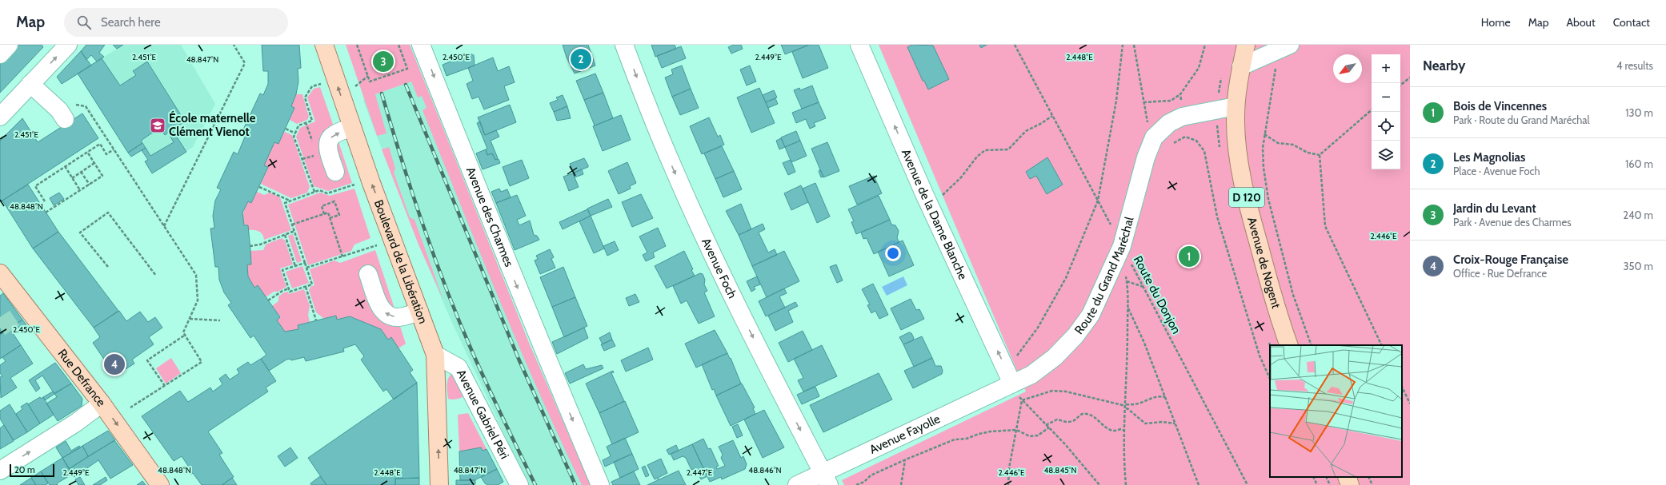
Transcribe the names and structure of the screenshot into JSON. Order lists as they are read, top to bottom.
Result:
{
  "streets": {
    "main road": [
      "D 120",
      "Boulevard de la Libération",
      "Avenue de Nogent",
      "Rue Defrance"
    ],
    "street": [
      "Avenue de la Dame Blanche",
      "Avenue des Charmes",
      "Avenue Foch",
      "Route du Grand Maréchal",
      "Avenue Gabriel Péri",
      "Avenue Fayolle"
    ],
    "path": ["Route du Donjon"]
  },
  "crossings": [
    ["Avenue de la Dame Blanche", "Route du Grand Maréchal"],
    ["Avenue de la Dame Blanche", "Avenue Fayolle"],
    ["Boulevard de la Libération", "Avenue Gabriel Péri"],
    ["Avenue de Nogent", "Route du Grand Maréchal"],
    ["Avenue Foch", "Avenue Fayolle"],
    ["Route du Grand Maréchal", "Route du Donjon"],
    ["Route du Grand Maréchal", "Avenue Fayolle"]
  ],
  "one_way": [
    "Avenue de la Dame Blanche",
    "Avenue des Charmes",
    "Boulevard de la Libération",
    "Avenue Foch",
    "Rue Defrance"
  ],
  "places": {
    "school or university": ["École maternelle Clément Vienot"]
  },
  "scale_bar": "20 m",
  "north": "bottom left",
  "page": {
    "header": "Map",
    "search": "Search here",
    "nav": [
      "Home",
      "Map",
      "About",
      "Contact"
    ],
    "heading": ["Nearby", "4 results"],
    "pins": [
      "2",
      "3",
      "1",
      "4"
    ],
    "map_buttons": ["+", "−"],
    "list": [
      {
        "mark": "1",
        "name": "Bois de Vincennes",
        "note": "Park · Route du Grand Maréchal",
        "value": "130 m"
      },
      {
        "mark": "2",
        "name": "Les Magnolias",
        "note": "Place · Avenue Foch",
        "value": "160 m"
      },
      {
        "mark": "3",
        "name": "Jardin du Levant",
        "note": "Park · Avenue des Charmes",
        "value": "240 m"
      },
      {
        "mark": "4",
        "name": "Croix-Rouge Française",
        "note": "Office · Rue Defrance",
        "value": "350 m"
      }
    ],
    "scale": "20 m"
  },
  "coordinates": [
    "2.449°E",
    "2.448°E",
    "2.451°E",
    "2.450°E",
    "48.847°N",
    "48.848°N",
    "2.446°E",
    "48.846°N",
    "48.845°N",
    "2.447°E"
  ]
}
